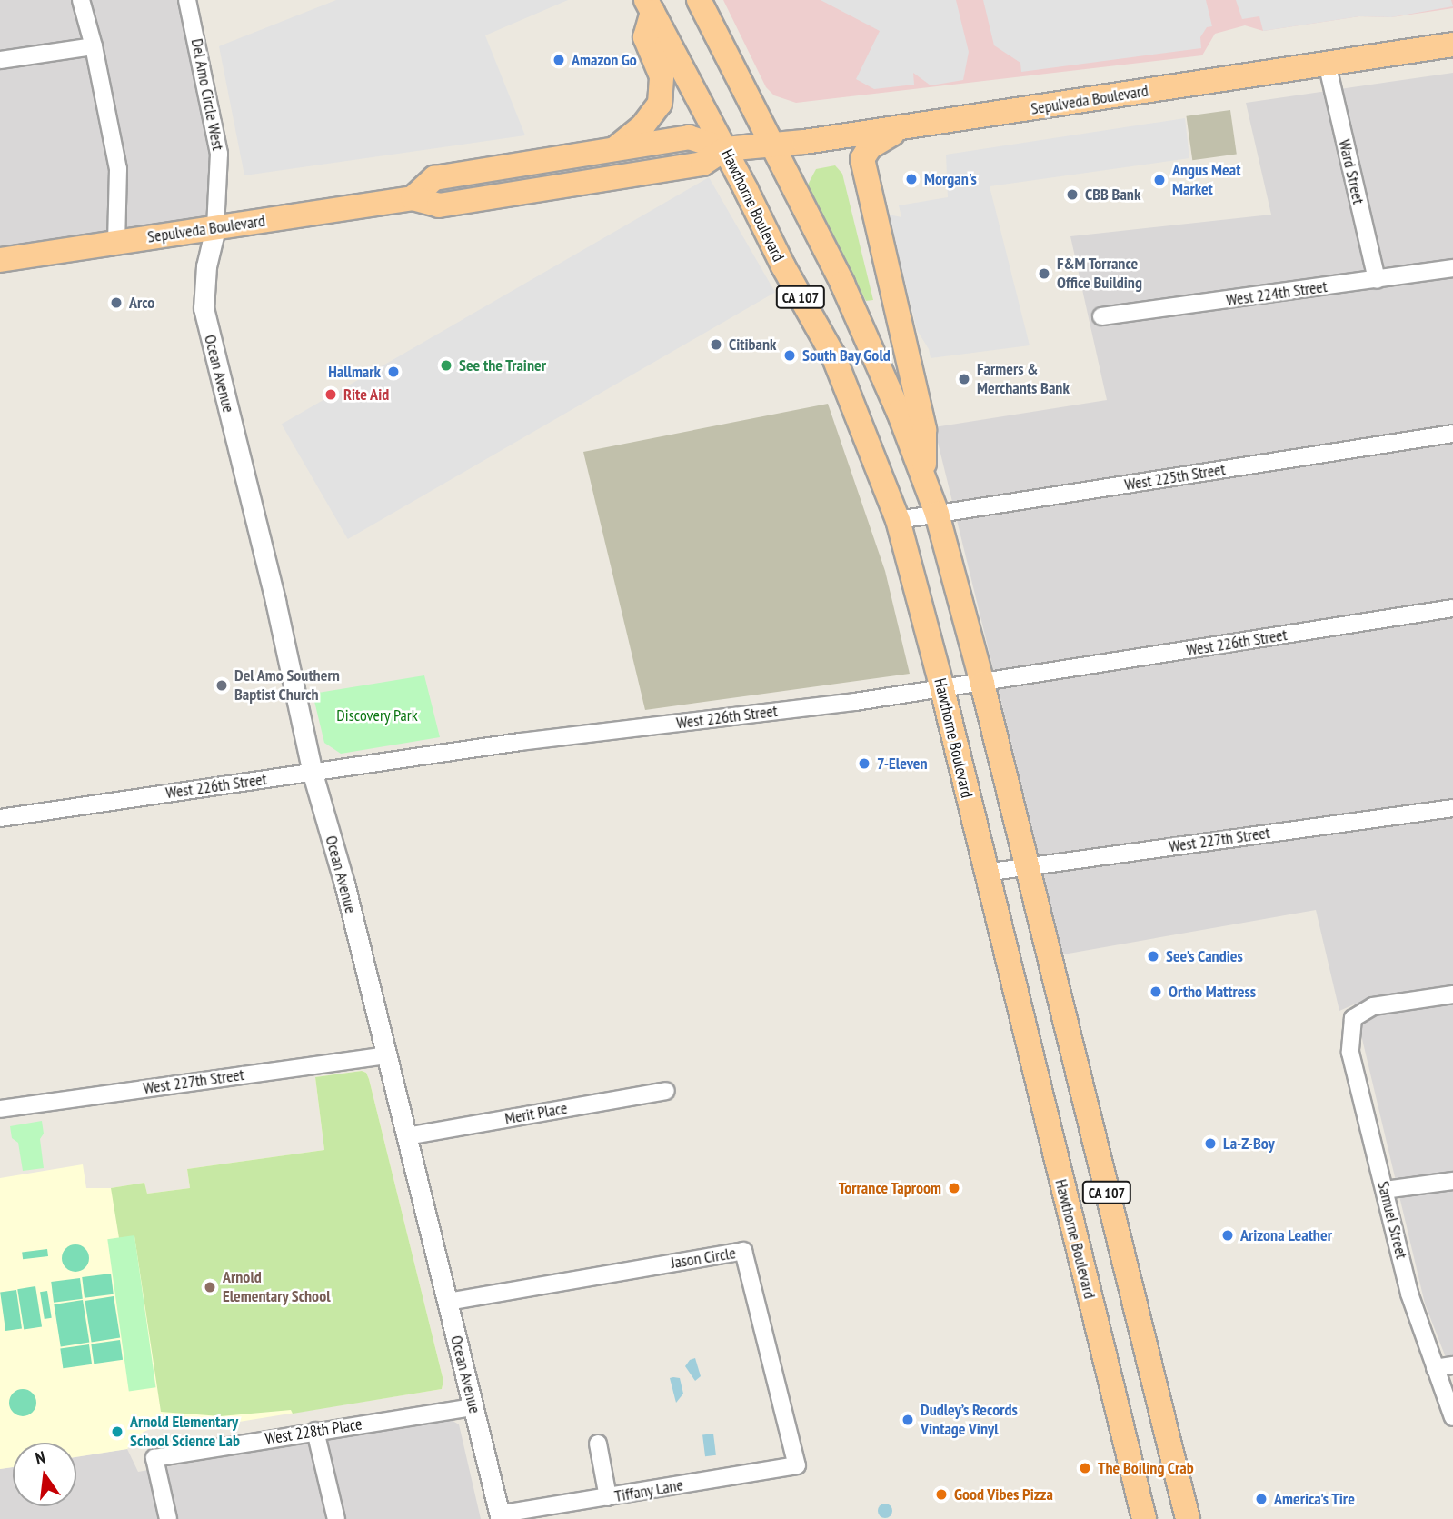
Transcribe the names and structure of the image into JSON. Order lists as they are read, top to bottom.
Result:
{
  "streets": {
    "main road": ["Sepulveda Boulevard", "Hawthorne Boulevard", "CA 107"],
    "street": [
      "Del Amo Circle West",
      "Ward Street",
      "West 224th Street",
      "Ocean Avenue",
      "West 225th Street",
      "West 226th Street",
      "West 227th Street",
      "Merit Place",
      "Samuel Street",
      "Jason Circle",
      "West 228th Place",
      "Tiffany Lane"
    ]
  },
  "crossings": [
    ["Del Amo Circle West", "Sepulveda Boulevard"],
    ["Del Amo Circle West", "Ocean Avenue"],
    ["Sepulveda Boulevard", "Ward Street"],
    ["Sepulveda Boulevard", "Hawthorne Boulevard"],
    ["Sepulveda Boulevard", "CA 107"],
    ["Sepulveda Boulevard", "Ocean Avenue"],
    ["Ward Street", "West 224th Street"],
    ["Hawthorne Boulevard", "West 225th Street"],
    ["Hawthorne Boulevard", "West 226th Street"],
    ["Hawthorne Boulevard", "West 227th Street"],
    ["CA 107", "West 225th Street"],
    ["CA 107", "West 226th Street"],
    ["CA 107", "West 227th Street"],
    ["Ocean Avenue", "West 226th Street"],
    ["Ocean Avenue", "West 227th Street"],
    ["Ocean Avenue", "Merit Place"],
    ["Ocean Avenue", "Jason Circle"],
    ["Ocean Avenue", "West 228th Place"],
    ["Ocean Avenue", "Tiffany Lane"],
    ["Jason Circle", "Tiffany Lane"]
  ],
  "parks": ["Discovery Park"],
  "places": [
    "Amazon Go",
    "Morgan's",
    "Angus Meat Market",
    "CBB Bank",
    "F&M Torrance Office Building",
    "Arco",
    "Citibank",
    "South Bay Gold",
    "See the Trainer",
    "Hallmark",
    "Farmers & Merchants Bank",
    "Rite Aid",
    "Del Amo Southern Baptist Church",
    "7-Eleven",
    "See's Candies",
    "Ortho Mattress",
    "La-Z-Boy",
    "Torrance Taproom",
    "Arizona Leather",
    "Arnold Elementary School",
    "Dudley’s Records Vintage Vinyl",
    "Arnold Elementary School Science Lab",
    "The Boiling Crab",
    "Good Vibes Pizza",
    "America's Tire"
  ],
  "north": "top"
}
